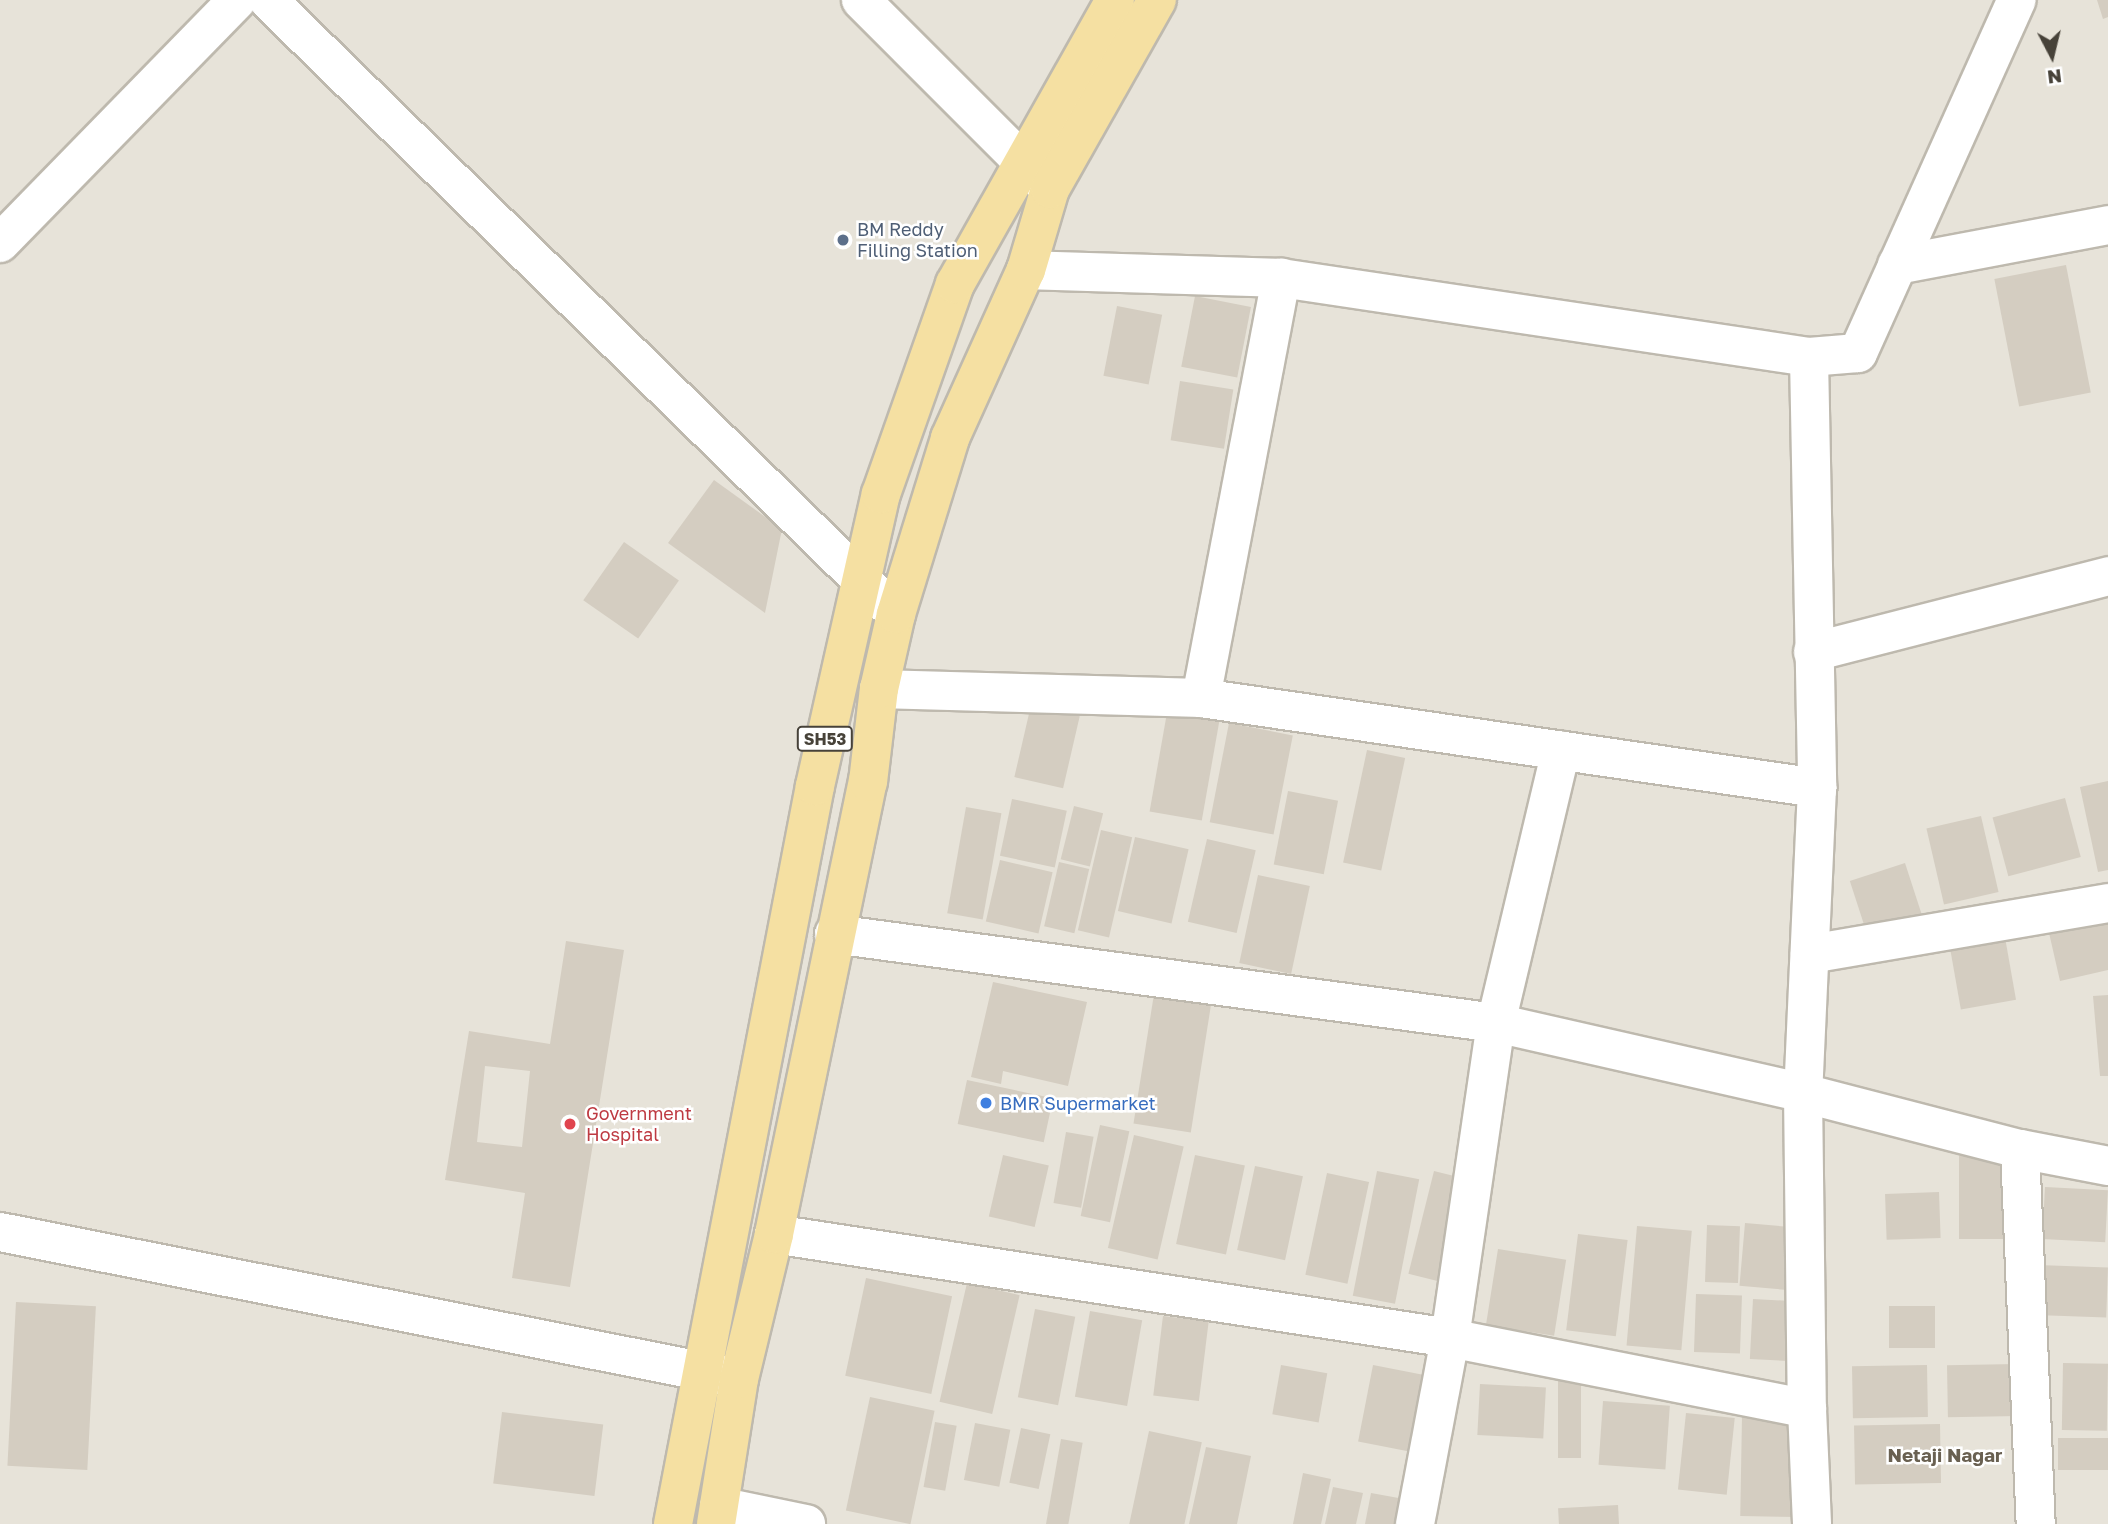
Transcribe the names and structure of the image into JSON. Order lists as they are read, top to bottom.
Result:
{
  "streets": {
    "main road": ["SH53"]
  },
  "districts": ["Netaji Nagar"],
  "places": ["BM Reddy Filling Station", "BMR Supermarket", "Government Hospital"],
  "north": "bottom"
}
